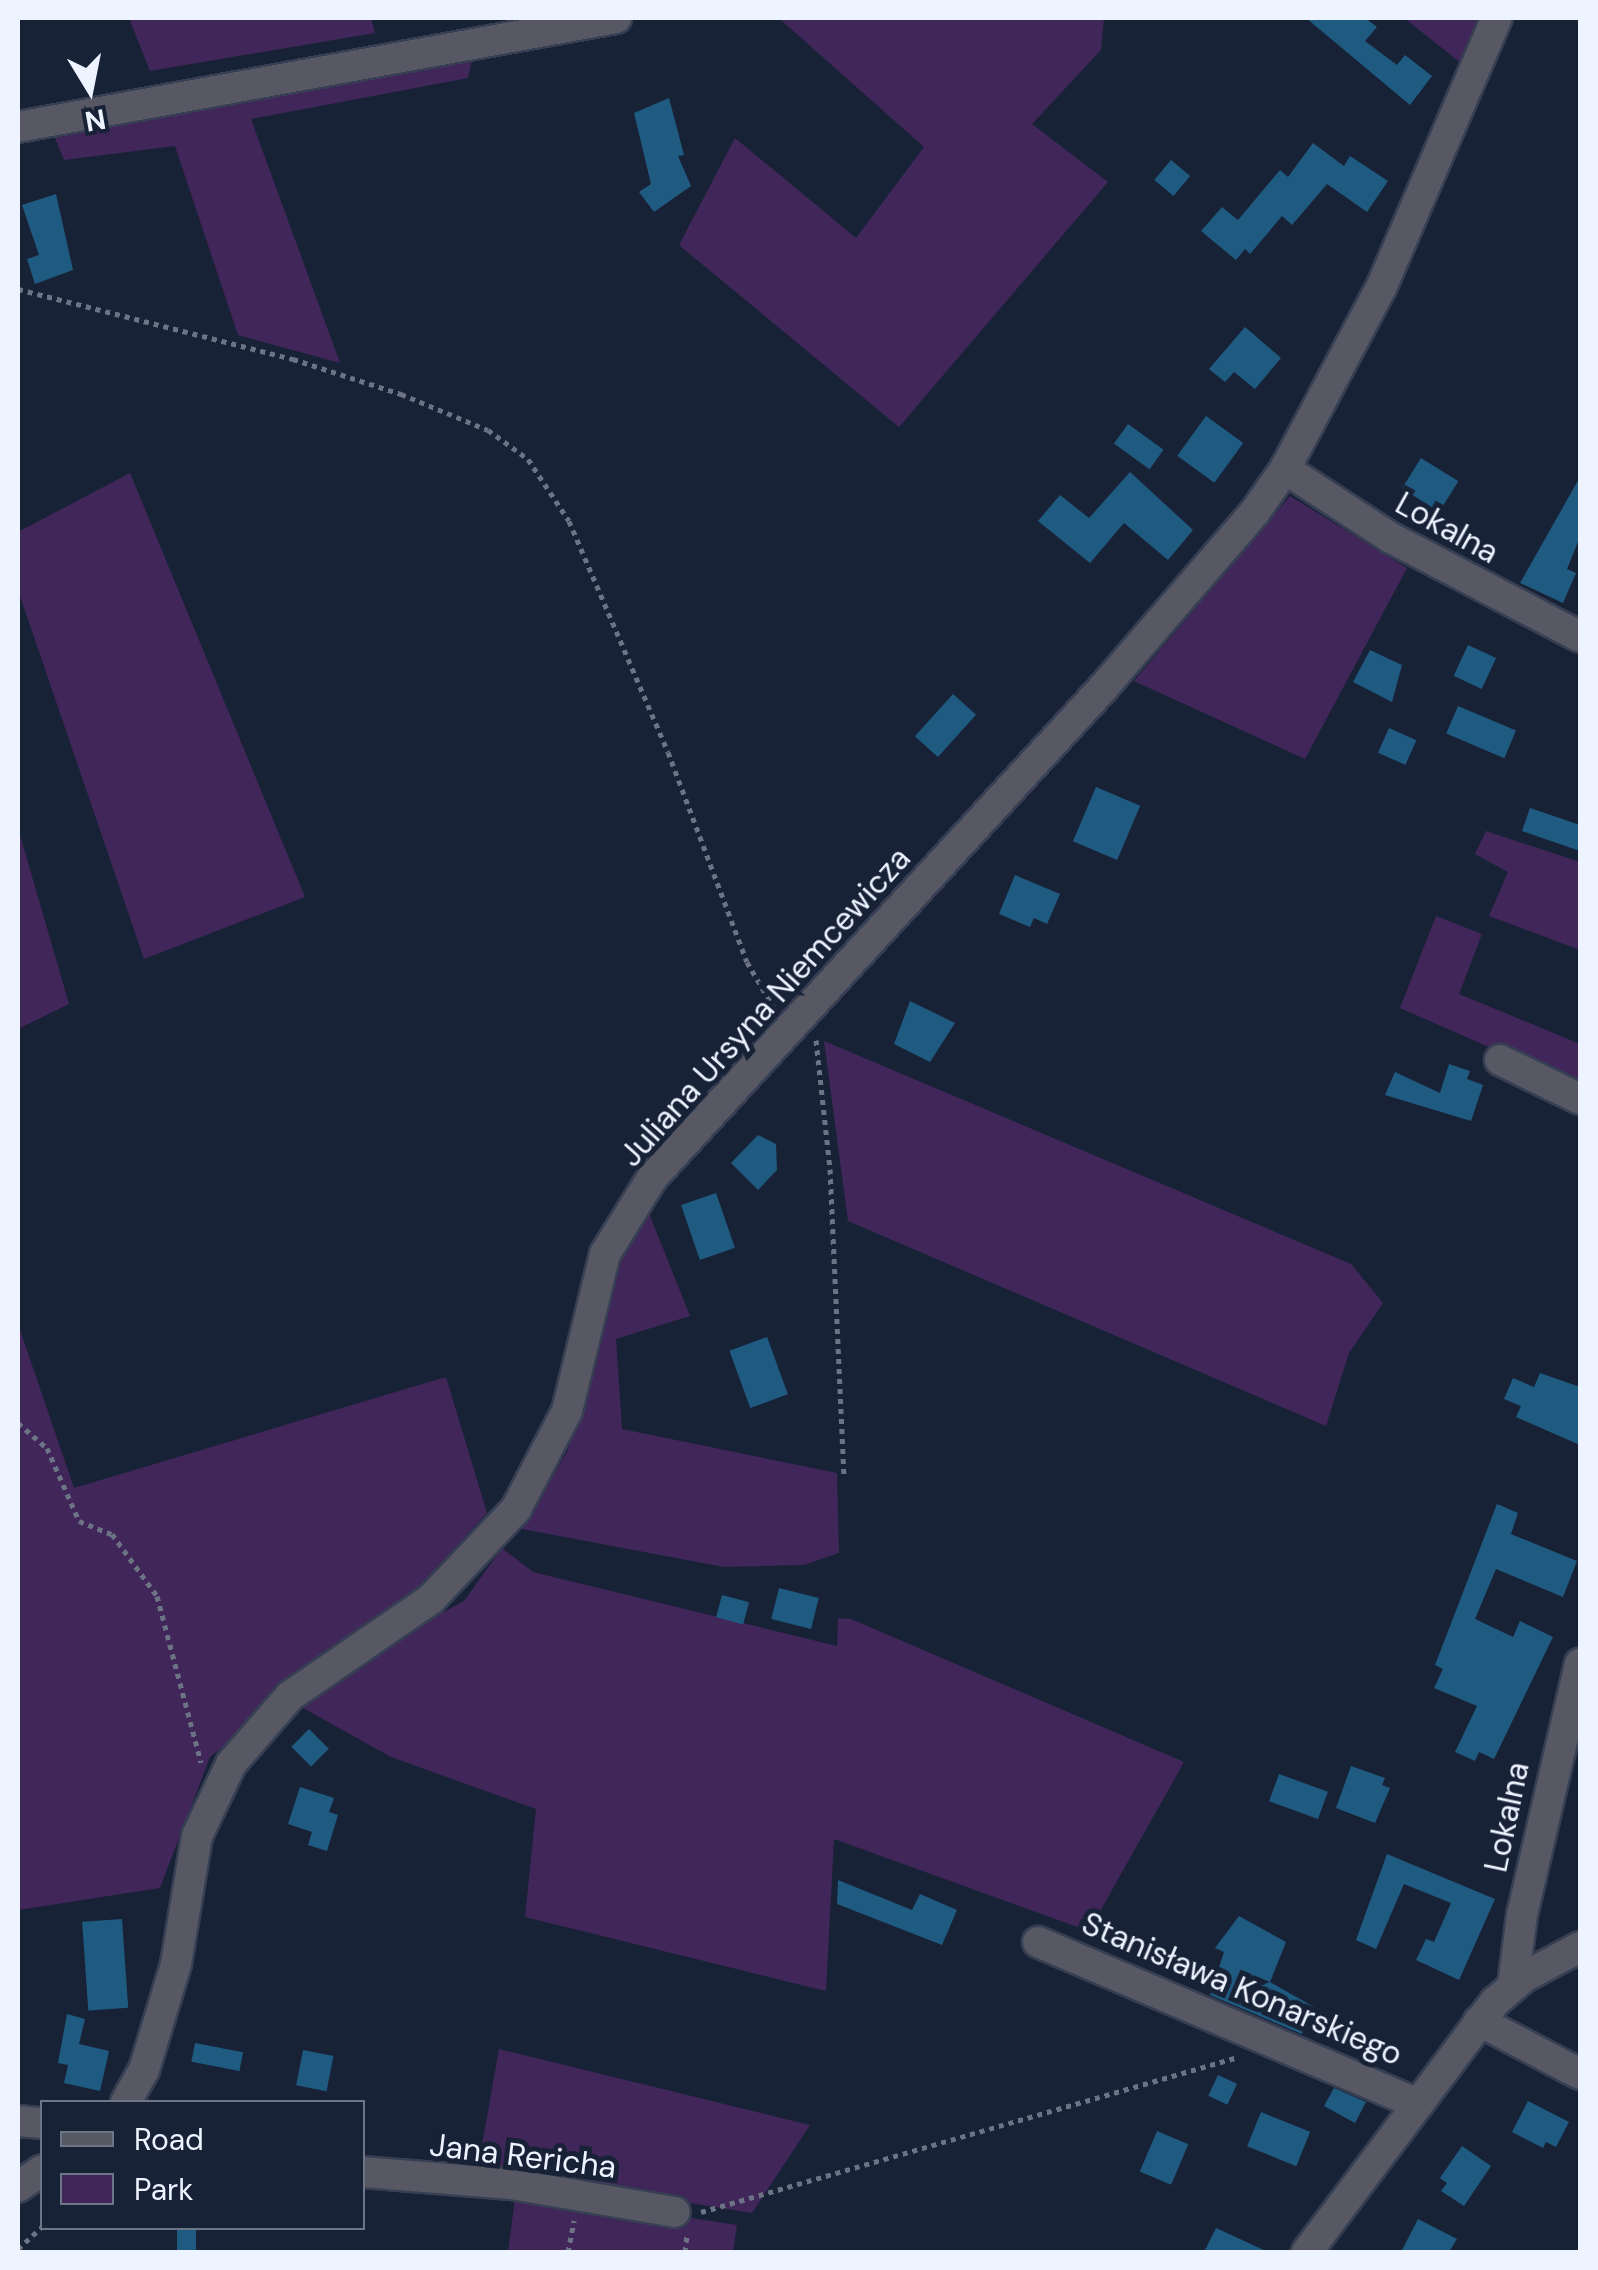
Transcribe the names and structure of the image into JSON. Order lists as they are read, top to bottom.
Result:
{
  "streets": {
    "street": [
      "Lokalna",
      "Juliana Ursyna Niemcewicza",
      "Stanisława Konarskiego",
      "Jana Rericha"
    ]
  },
  "crossings": [
    ["Lokalna", "Juliana Ursyna Niemcewicza"],
    ["Lokalna", "Stanisława Konarskiego"]
  ],
  "legend": ["Road", "Park"],
  "north": "bottom"
}
